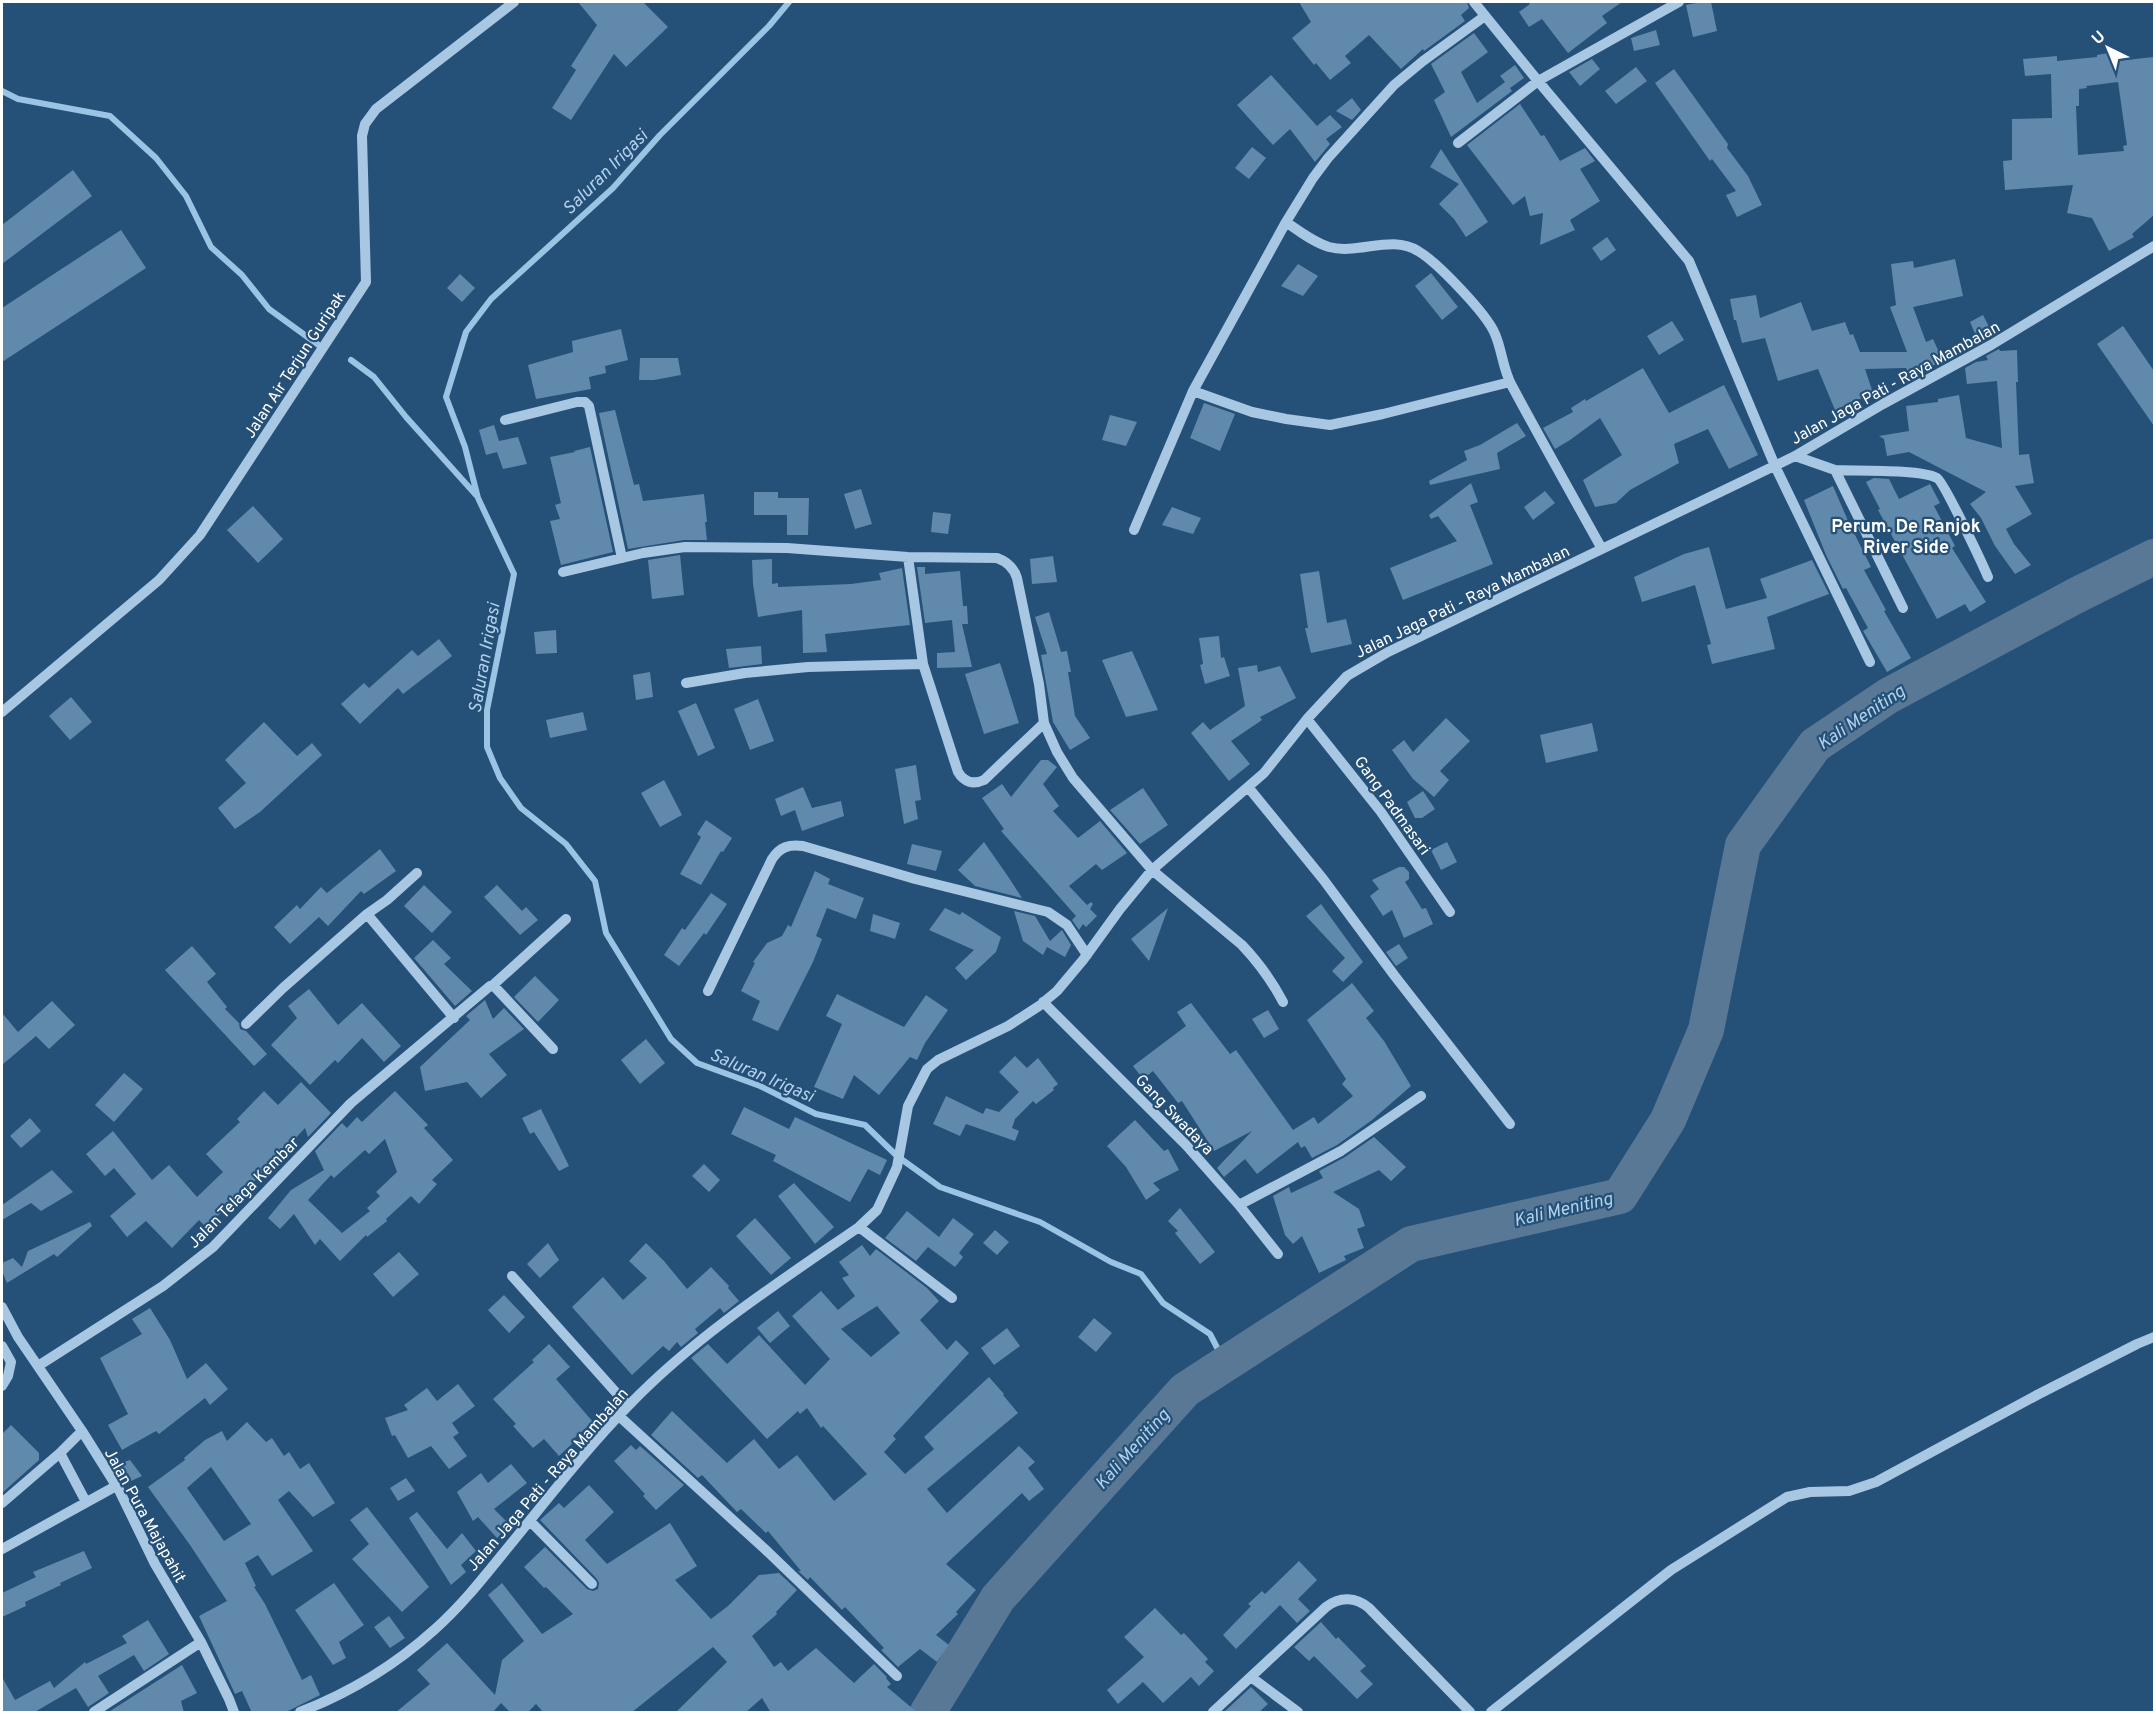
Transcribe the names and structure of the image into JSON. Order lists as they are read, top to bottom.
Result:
{
  "streets": {
    "street": [
      "Jalan Air Terjun Guripak",
      "Jalan Jaga Pati - Raya Mambalan",
      "Gang Padmasari",
      "Gang Swadaya",
      "Jalan Telaga Kembar",
      "Jalan Pura Majapahit"
    ]
  },
  "crossings": [
    ["Jalan Jaga Pati - Raya Mambalan", "Gang Padmasari"],
    ["Jalan Jaga Pati - Raya Mambalan", "Gang Swadaya"],
    ["Jalan Telaga Kembar", "Jalan Pura Majapahit"]
  ],
  "districts": ["Perum. De Ranjok River Side"],
  "water": ["Saluran Irigasi", "Kali Meniting"],
  "north": "top left"
}
